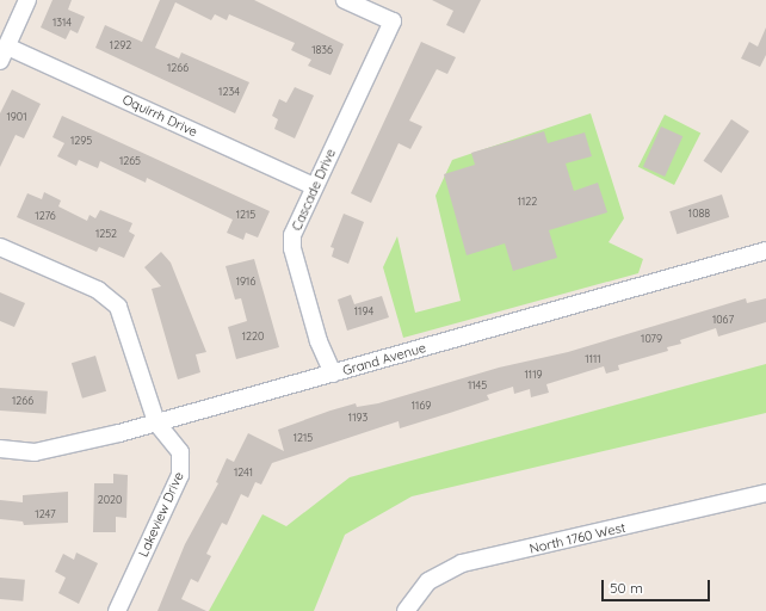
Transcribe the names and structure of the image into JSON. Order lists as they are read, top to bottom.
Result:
{
  "streets": {
    "street": [
      "Oquirrh Drive",
      "Cascade Drive",
      "Grand Avenue",
      "Lakeview Drive",
      "North 1760 West"
    ]
  },
  "crossings": [
    ["Oquirrh Drive", "Cascade Drive"],
    ["Cascade Drive", "Grand Avenue"],
    ["Grand Avenue", "Lakeview Drive"]
  ],
  "house_numbers": [
    "1314",
    "1292",
    "1836",
    "1266",
    "1234",
    "1901",
    "1295",
    "1265",
    "1122",
    "1088",
    "1215",
    "1276",
    "1252",
    "1916",
    "1194",
    "1067",
    "1220",
    "1079",
    "1111",
    "1119",
    "1145",
    "1266",
    "1169",
    "1193",
    "1215",
    "1241",
    "2020",
    "1247"
  ],
  "scale_bar": "50 m"
}
